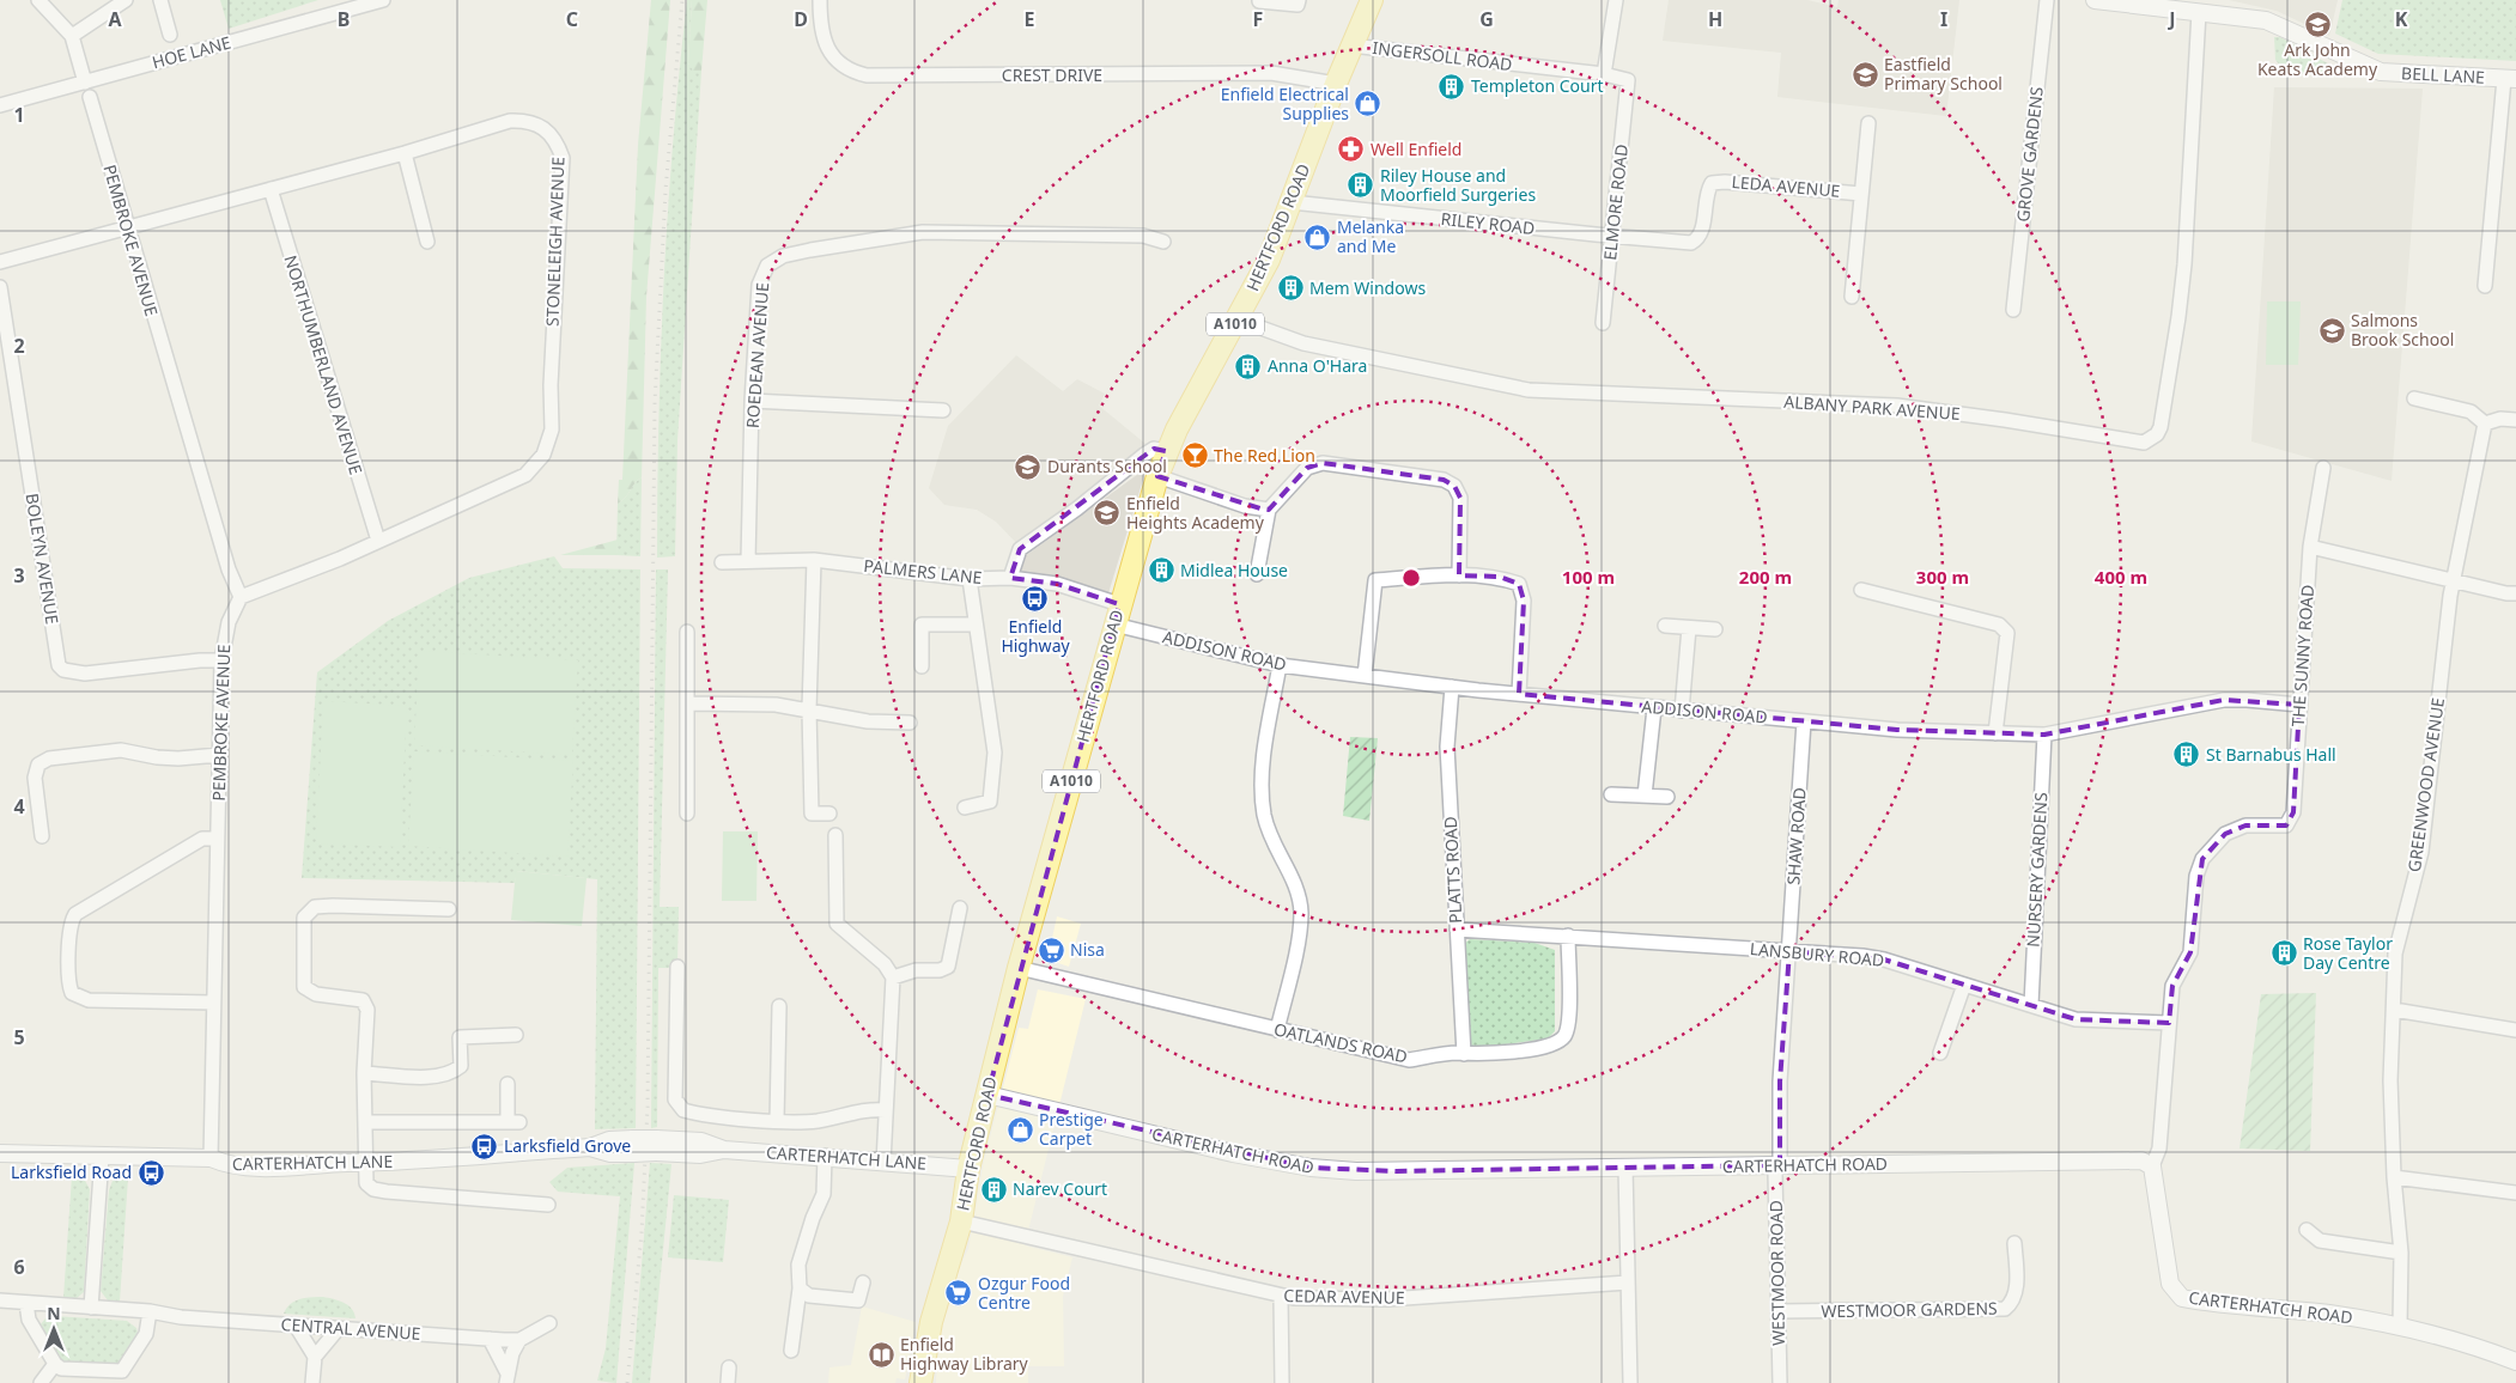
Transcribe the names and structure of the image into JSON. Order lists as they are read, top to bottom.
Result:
{
  "streets": {
    "main road": ["HERTFORD ROAD", "A1010"],
    "street": [
      "HOE LANE",
      "INGERSOLL ROAD",
      "CREST DRIVE",
      "BELL LANE",
      "GROVE GARDENS",
      "LEDA AVENUE",
      "ELMORE ROAD",
      "RILEY ROAD",
      "PEMBROKE AVENUE",
      "STONELEIGH AVENUE",
      "ROEDEAN AVENUE",
      "NORTHUMBERLAND AVENUE",
      "ALBANY PARK AVENUE",
      "BOLEYN AVENUE",
      "PALMERS LANE",
      "ADDISON ROAD",
      "THE SUNNY ROAD",
      "GREENWOOD AVENUE",
      "SHAW ROAD",
      "PLATTS ROAD",
      "NURSERY GARDENS",
      "LANSBURY ROAD",
      "OATLANDS ROAD",
      "CARTERHATCH ROAD",
      "CARTERHATCH LANE",
      "WESTMOOR ROAD",
      "CEDAR AVENUE",
      "WESTMOOR GARDENS",
      "CENTRAL AVENUE"
    ]
  },
  "crossings": [
    ["INGERSOLL ROAD", "ELMORE ROAD"],
    ["INGERSOLL ROAD", "HERTFORD ROAD"],
    ["CREST DRIVE", "HERTFORD ROAD"],
    ["BELL LANE", "ALBANY PARK AVENUE"],
    ["LEDA AVENUE", "ELMORE ROAD"],
    ["LEDA AVENUE", "RILEY ROAD"],
    ["ELMORE ROAD", "RILEY ROAD"],
    ["RILEY ROAD", "HERTFORD ROAD"],
    ["HERTFORD ROAD", "ALBANY PARK AVENUE"],
    ["HERTFORD ROAD", "PALMERS LANE"],
    ["HERTFORD ROAD", "ADDISON ROAD"],
    ["HERTFORD ROAD", "OATLANDS ROAD"],
    ["HERTFORD ROAD", "CARTERHATCH ROAD"],
    ["HERTFORD ROAD", "CARTERHATCH LANE"],
    ["HERTFORD ROAD", "CEDAR AVENUE"],
    ["PEMBROKE AVENUE", "STONELEIGH AVENUE"],
    ["PEMBROKE AVENUE", "BOLEYN AVENUE"],
    ["PEMBROKE AVENUE", "CARTERHATCH LANE"],
    ["STONELEIGH AVENUE", "NORTHUMBERLAND AVENUE"],
    ["ROEDEAN AVENUE", "PALMERS LANE"],
    ["PALMERS LANE", "ADDISON ROAD"],
    ["ADDISON ROAD", "THE SUNNY ROAD"],
    ["ADDISON ROAD", "SHAW ROAD"],
    ["ADDISON ROAD", "PLATTS ROAD"],
    ["ADDISON ROAD", "NURSERY GARDENS"],
    ["THE SUNNY ROAD", "LANSBURY ROAD"],
    ["THE SUNNY ROAD", "CARTERHATCH ROAD"],
    ["GREENWOOD AVENUE", "CARTERHATCH ROAD"],
    ["SHAW ROAD", "LANSBURY ROAD"],
    ["SHAW ROAD", "CARTERHATCH ROAD"],
    ["SHAW ROAD", "WESTMOOR ROAD"],
    ["PLATTS ROAD", "LANSBURY ROAD"],
    ["PLATTS ROAD", "OATLANDS ROAD"],
    ["NURSERY GARDENS", "LANSBURY ROAD"],
    ["LANSBURY ROAD", "OATLANDS ROAD"],
    ["CARTERHATCH ROAD", "WESTMOOR ROAD"],
    ["WESTMOOR ROAD", "WESTMOOR GARDENS"]
  ],
  "places": {
    "school or university": [
      "Ark John Keats Academy",
      "Eastfield Primary School",
      "Salmons Brook School",
      "Durants School",
      "Enfield Heights Academy"
    ],
    "building": [
      "Templeton Court",
      "Riley House and Moorfield Surgeries",
      "Mem Windows",
      "Anna O'Hara",
      "Midlea House",
      "St Barnabus Hall",
      "Rose Taylor Day Centre",
      "Narev Court"
    ],
    "shop": ["Enfield Electrical Supplies", "Melanka and Me", "Prestige Carpet"],
    "pharmacy": ["Well Enfield"],
    "bar": ["The Red Lion"],
    "bus stop": ["Enfield Highway", "Larksfield Grove", "Larksfield Road"],
    "supermarket": ["Nisa", "Ozgur Food Centre"],
    "library": ["Enfield Highway Library"]
  },
  "north": "top",
  "grid": {
    "columns": [
      "A",
      "B",
      "C",
      "D",
      "E",
      "F",
      "G",
      "H",
      "I",
      "J",
      "K"
    ],
    "rows": [
      "1",
      "2",
      "3",
      "4",
      "5",
      "6"
    ]
  },
  "rings": [
    "100 m",
    "200 m",
    "300 m",
    "400 m"
  ]
}
